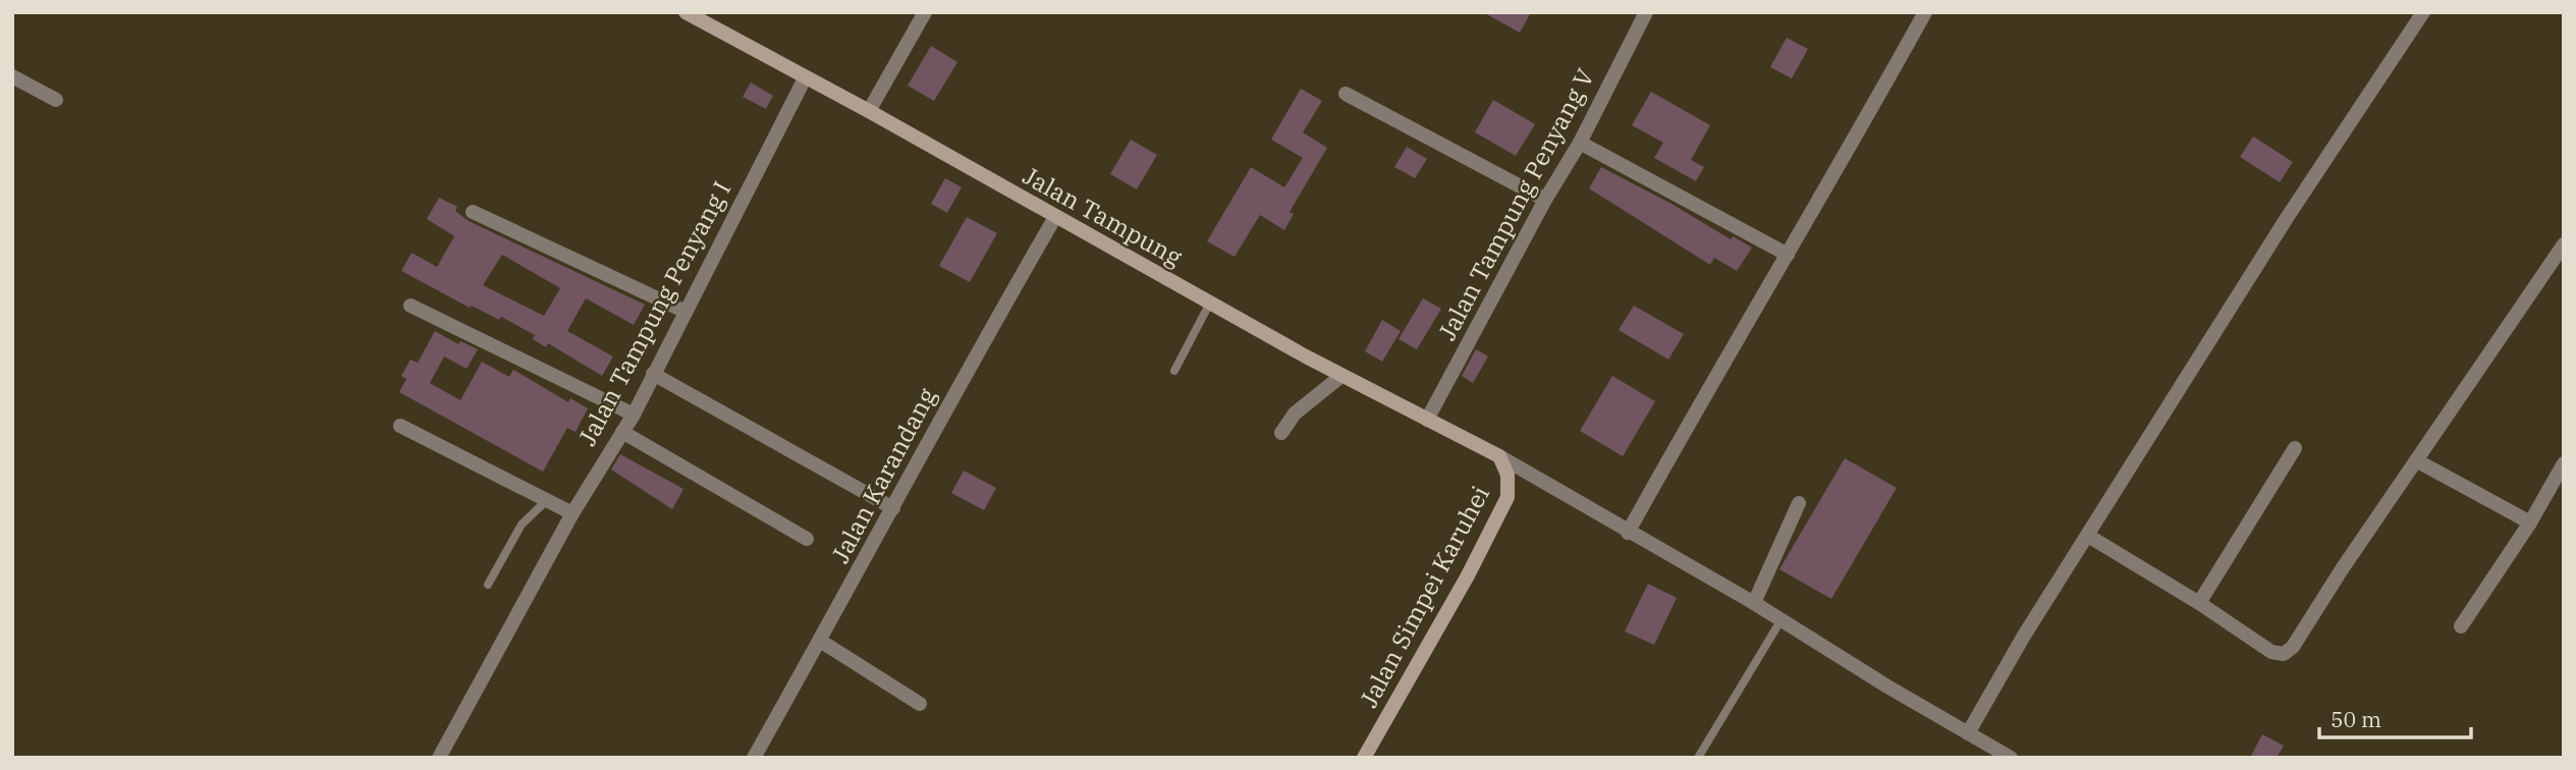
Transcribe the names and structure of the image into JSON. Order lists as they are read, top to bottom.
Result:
{
  "streets": {
    "main road": ["Jalan Tampung", "Jalan Simpei Karuhei"],
    "street": ["Jalan Tampung Penyang V", "Jalan Tampung Penyang I", "Jalan Karandang"]
  },
  "crossings": [
    ["Jalan Tampung Penyang V", "Jalan Tampung"],
    ["Jalan Tampung", "Jalan Tampung Penyang I"],
    ["Jalan Tampung", "Jalan Karandang"],
    ["Jalan Tampung", "Jalan Simpei Karuhei"]
  ],
  "scale_bar": "50 m"
}
